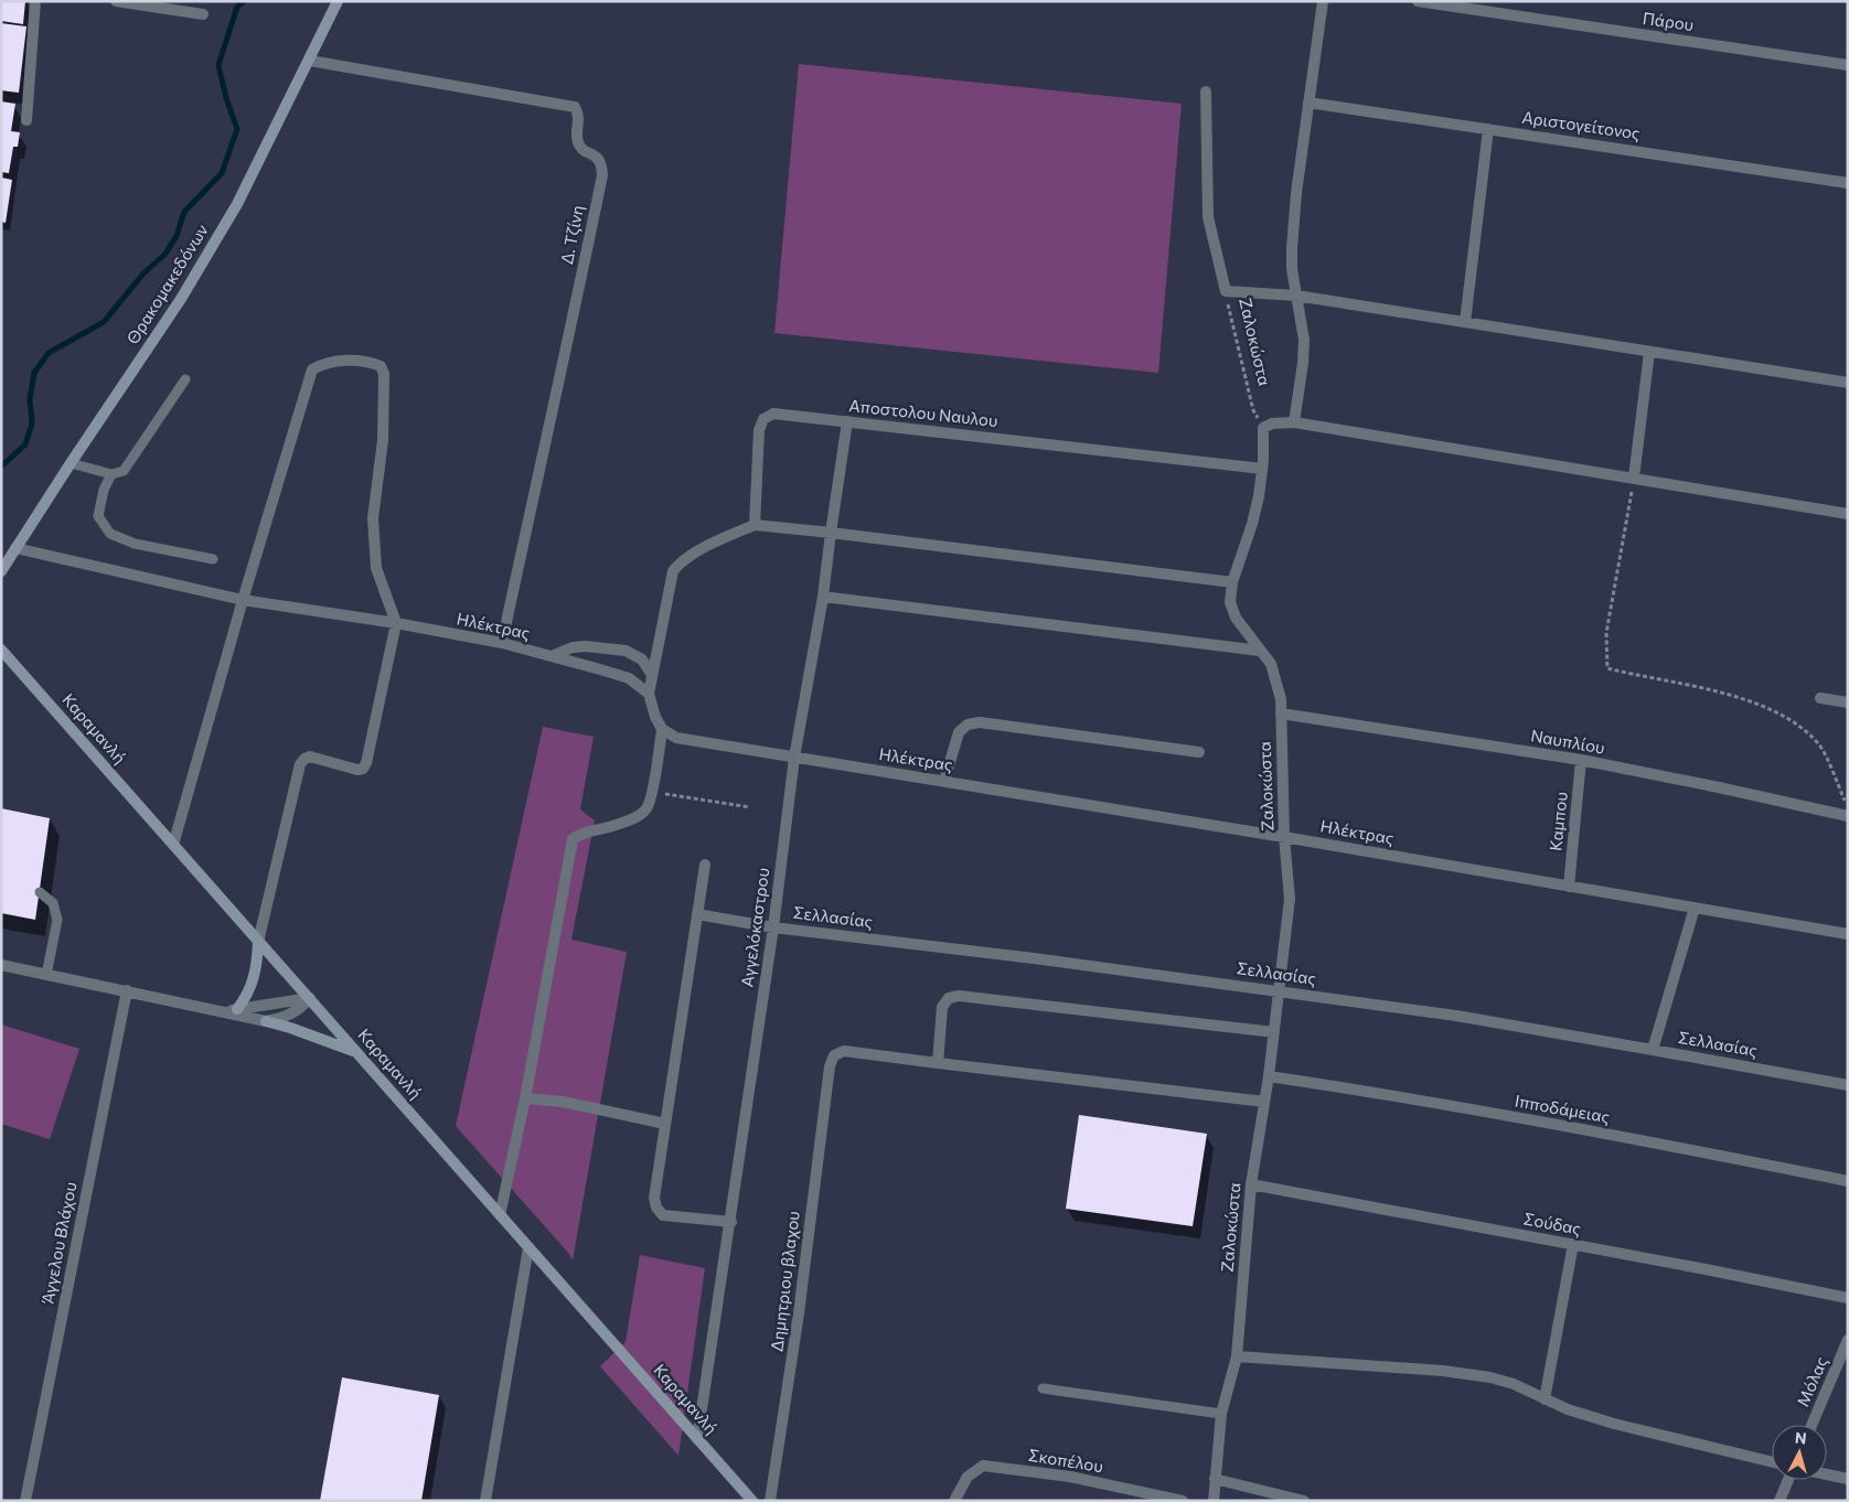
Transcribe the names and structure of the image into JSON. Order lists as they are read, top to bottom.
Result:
{
  "streets": {
    "main road": ["Θρακομακεδόνων", "Καραμανλή"],
    "street": [
      "Πάρου",
      "Αριστογείτονος",
      "Δ. Τζίνη",
      "Ζαλοκώστα",
      "Αποστολου Ναυλου",
      "Ηλέκτρας",
      "Ναυπλίου",
      "Καμπου",
      "Σελλασίας",
      "Αγγελόκαστρου",
      "Ιπποδάμειας",
      "Σούδας",
      "Άγγελου Βλάχου",
      "Δημητριου βλαχου",
      "Μόλας",
      "Σκοπέλου"
    ]
  },
  "crossings": [
    ["Δ. Τζίνη", "Θρακομακεδόνων"],
    ["Δ. Τζίνη", "Ηλέκτρας"],
    ["Θρακομακεδόνων", "Ηλέκτρας"],
    ["Ζαλοκώστα", "Αποστολου Ναυλου"],
    ["Ζαλοκώστα", "Ηλέκτρας"],
    ["Ζαλοκώστα", "Ναυπλίου"],
    ["Ζαλοκώστα", "Σελλασίας"],
    ["Ζαλοκώστα", "Ιπποδάμειας"],
    ["Ζαλοκώστα", "Σούδας"],
    ["Αποστολου Ναυλου", "Αγγελόκαστρου"],
    ["Ηλέκτρας", "Καμπου"],
    ["Ηλέκτρας", "Αγγελόκαστρου"],
    ["Καραμανλή", "Αγγελόκαστρου"],
    ["Ναυπλίου", "Καμπου"],
    ["Σελλασίας", "Αγγελόκαστρου"]
  ],
  "north": "top"
}
